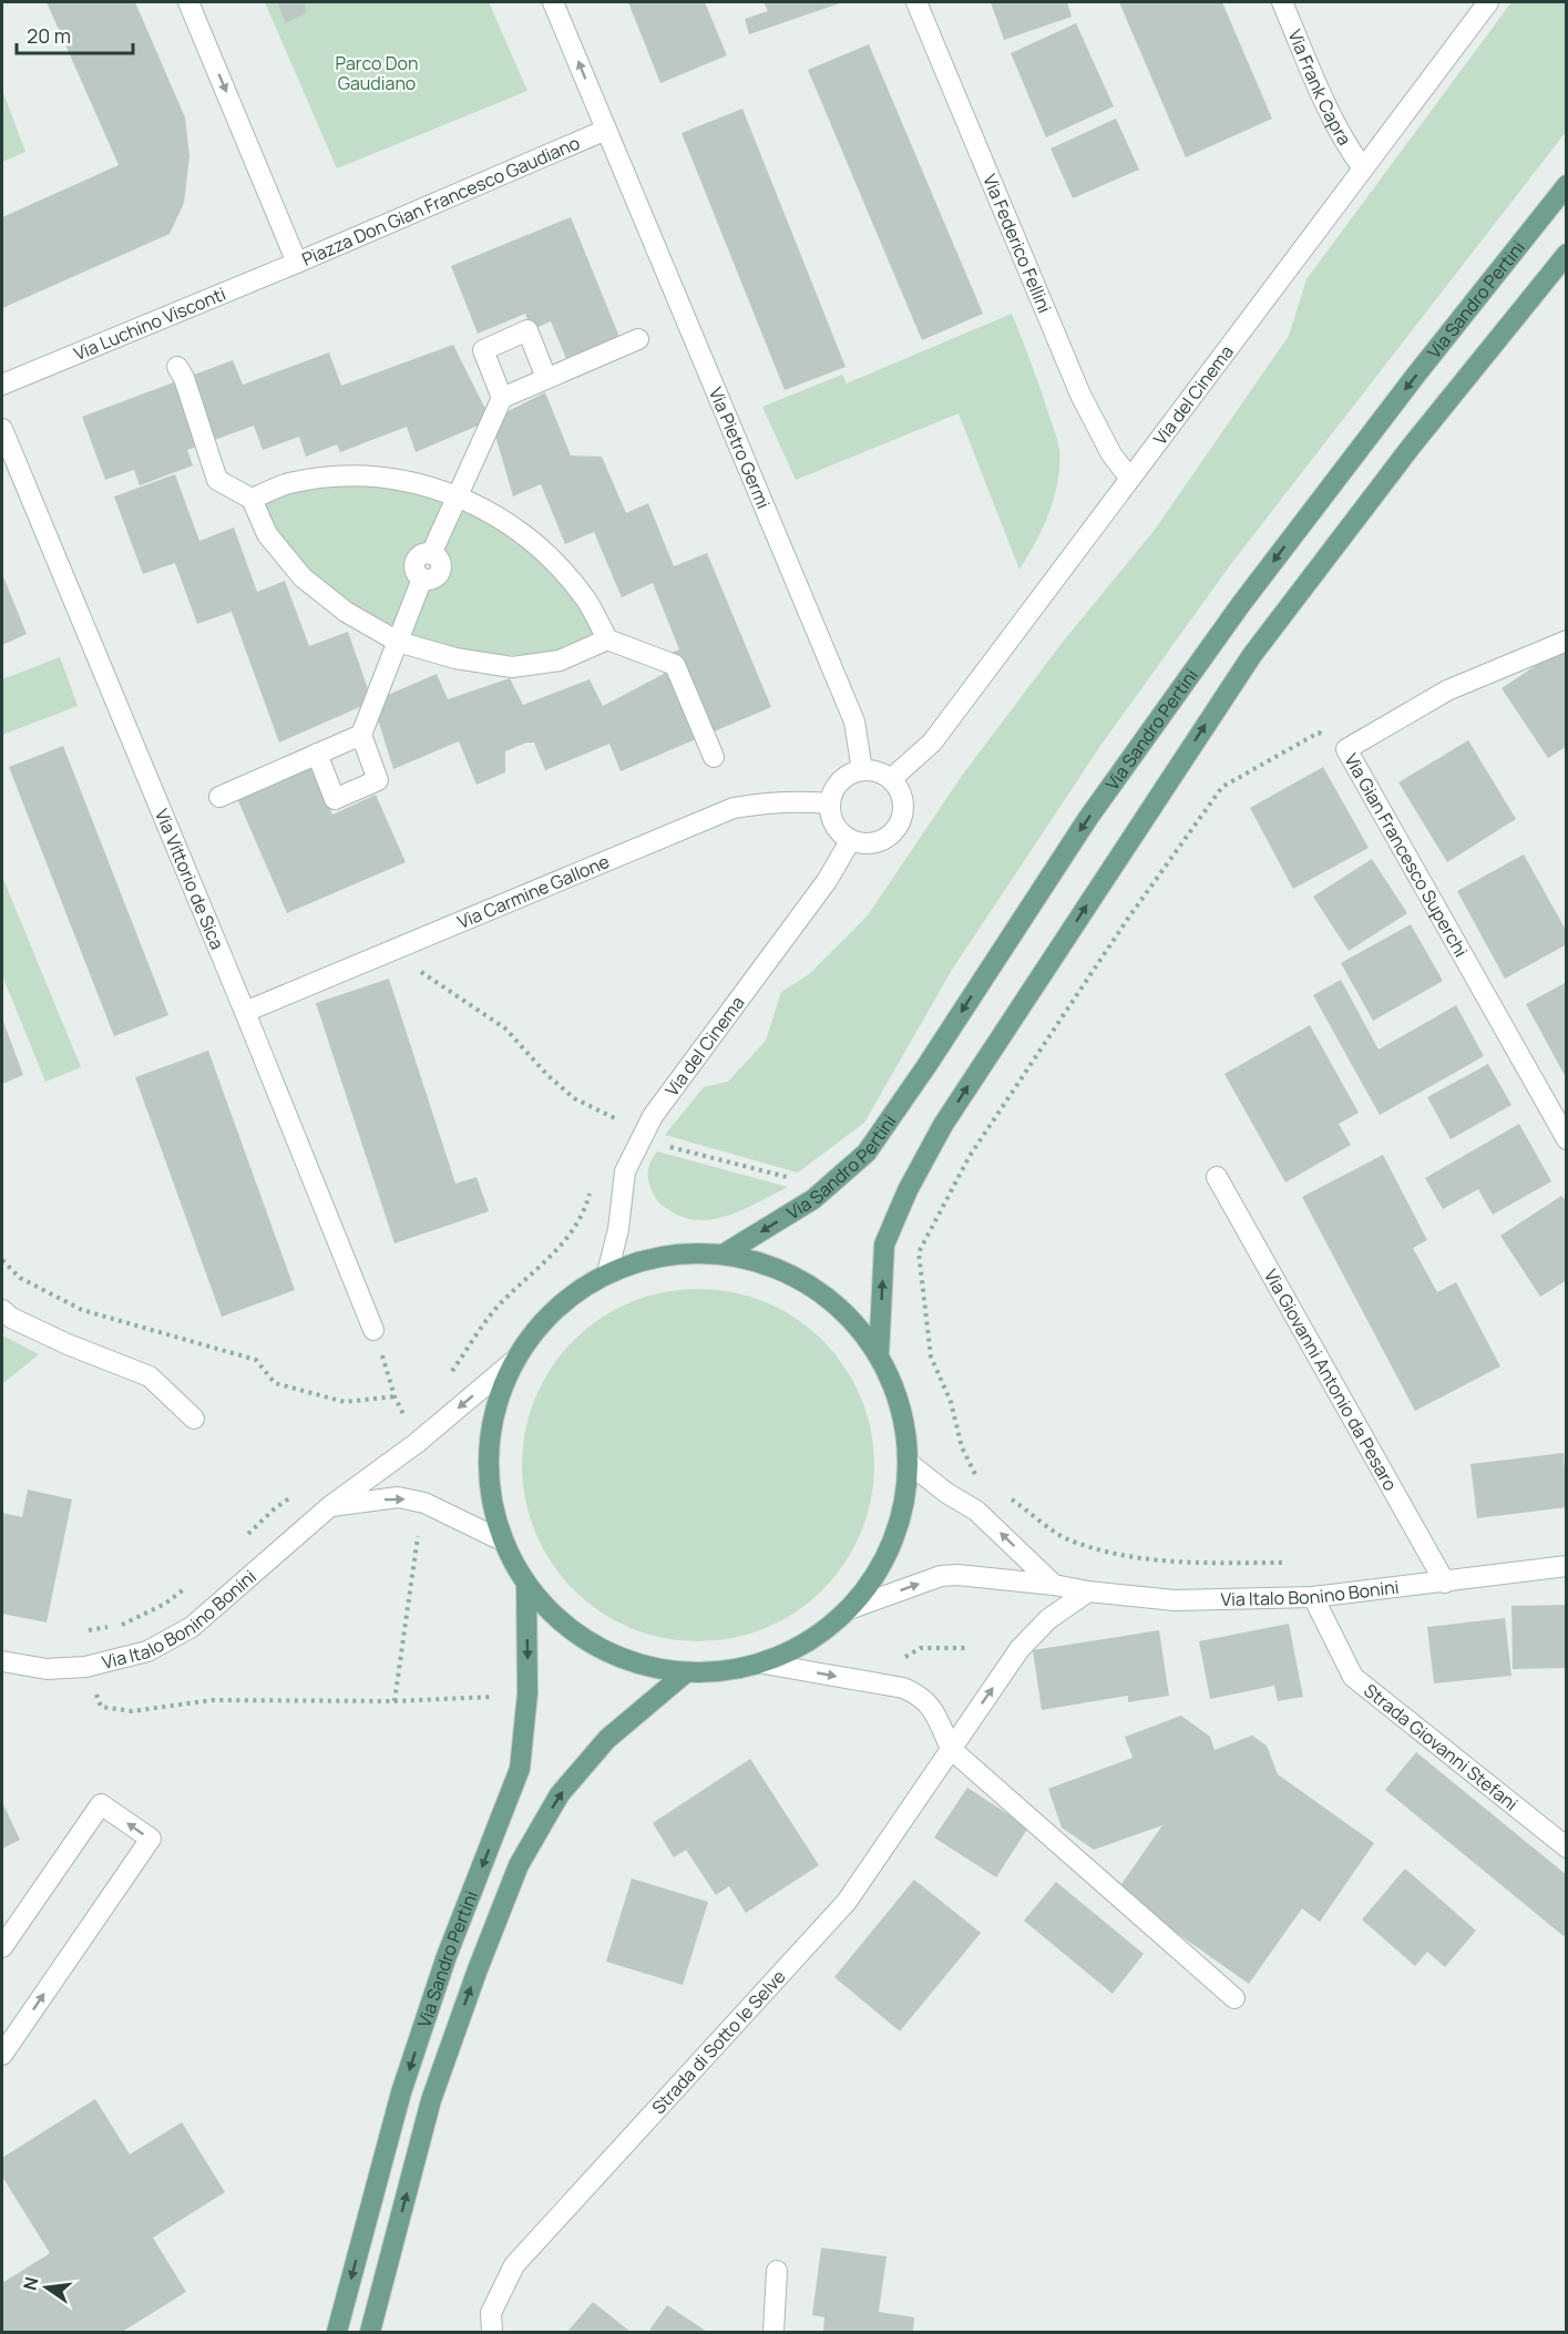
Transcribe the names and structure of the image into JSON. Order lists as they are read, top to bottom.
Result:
{
  "streets": {
    "main road": ["Via Sandro Pertini"],
    "street": [
      "Via Frank Capra",
      "Piazza Don Gian Francesco Gaudiano",
      "Via Federico Fellini",
      "Via Luchino Visconti",
      "Via del Cinema",
      "Via Pietro Germi",
      "Via Gian Francesco Superchi",
      "Via Vittorio de Sica",
      "Via Carmine Gallone",
      "Via Giovanni Antonio da Pesaro",
      "Via Italo Bonino Bonini",
      "Strada Giovanni Stefani",
      "Strada di Sotto le Selve"
    ]
  },
  "crossings": [
    ["Via Frank Capra", "Via del Cinema"],
    ["Piazza Don Gian Francesco Gaudiano", "Via Luchino Visconti"],
    ["Piazza Don Gian Francesco Gaudiano", "Via Pietro Germi"],
    ["Via Federico Fellini", "Via del Cinema"],
    ["Via del Cinema", "Via Pietro Germi"],
    ["Via del Cinema", "Via Carmine Gallone"],
    ["Via Pietro Germi", "Via Carmine Gallone"],
    ["Via Vittorio de Sica", "Via Carmine Gallone"],
    ["Via Giovanni Antonio da Pesaro", "Via Italo Bonino Bonini"],
    ["Via Italo Bonino Bonini", "Strada Giovanni Stefani"],
    ["Via Italo Bonino Bonini", "Strada di Sotto le Selve"]
  ],
  "one_way": ["Piazza Don Gian Francesco Gaudiano"],
  "parks": ["Parco Don Gaudiano"],
  "scale_bar": "20 m",
  "north": "left"
}
